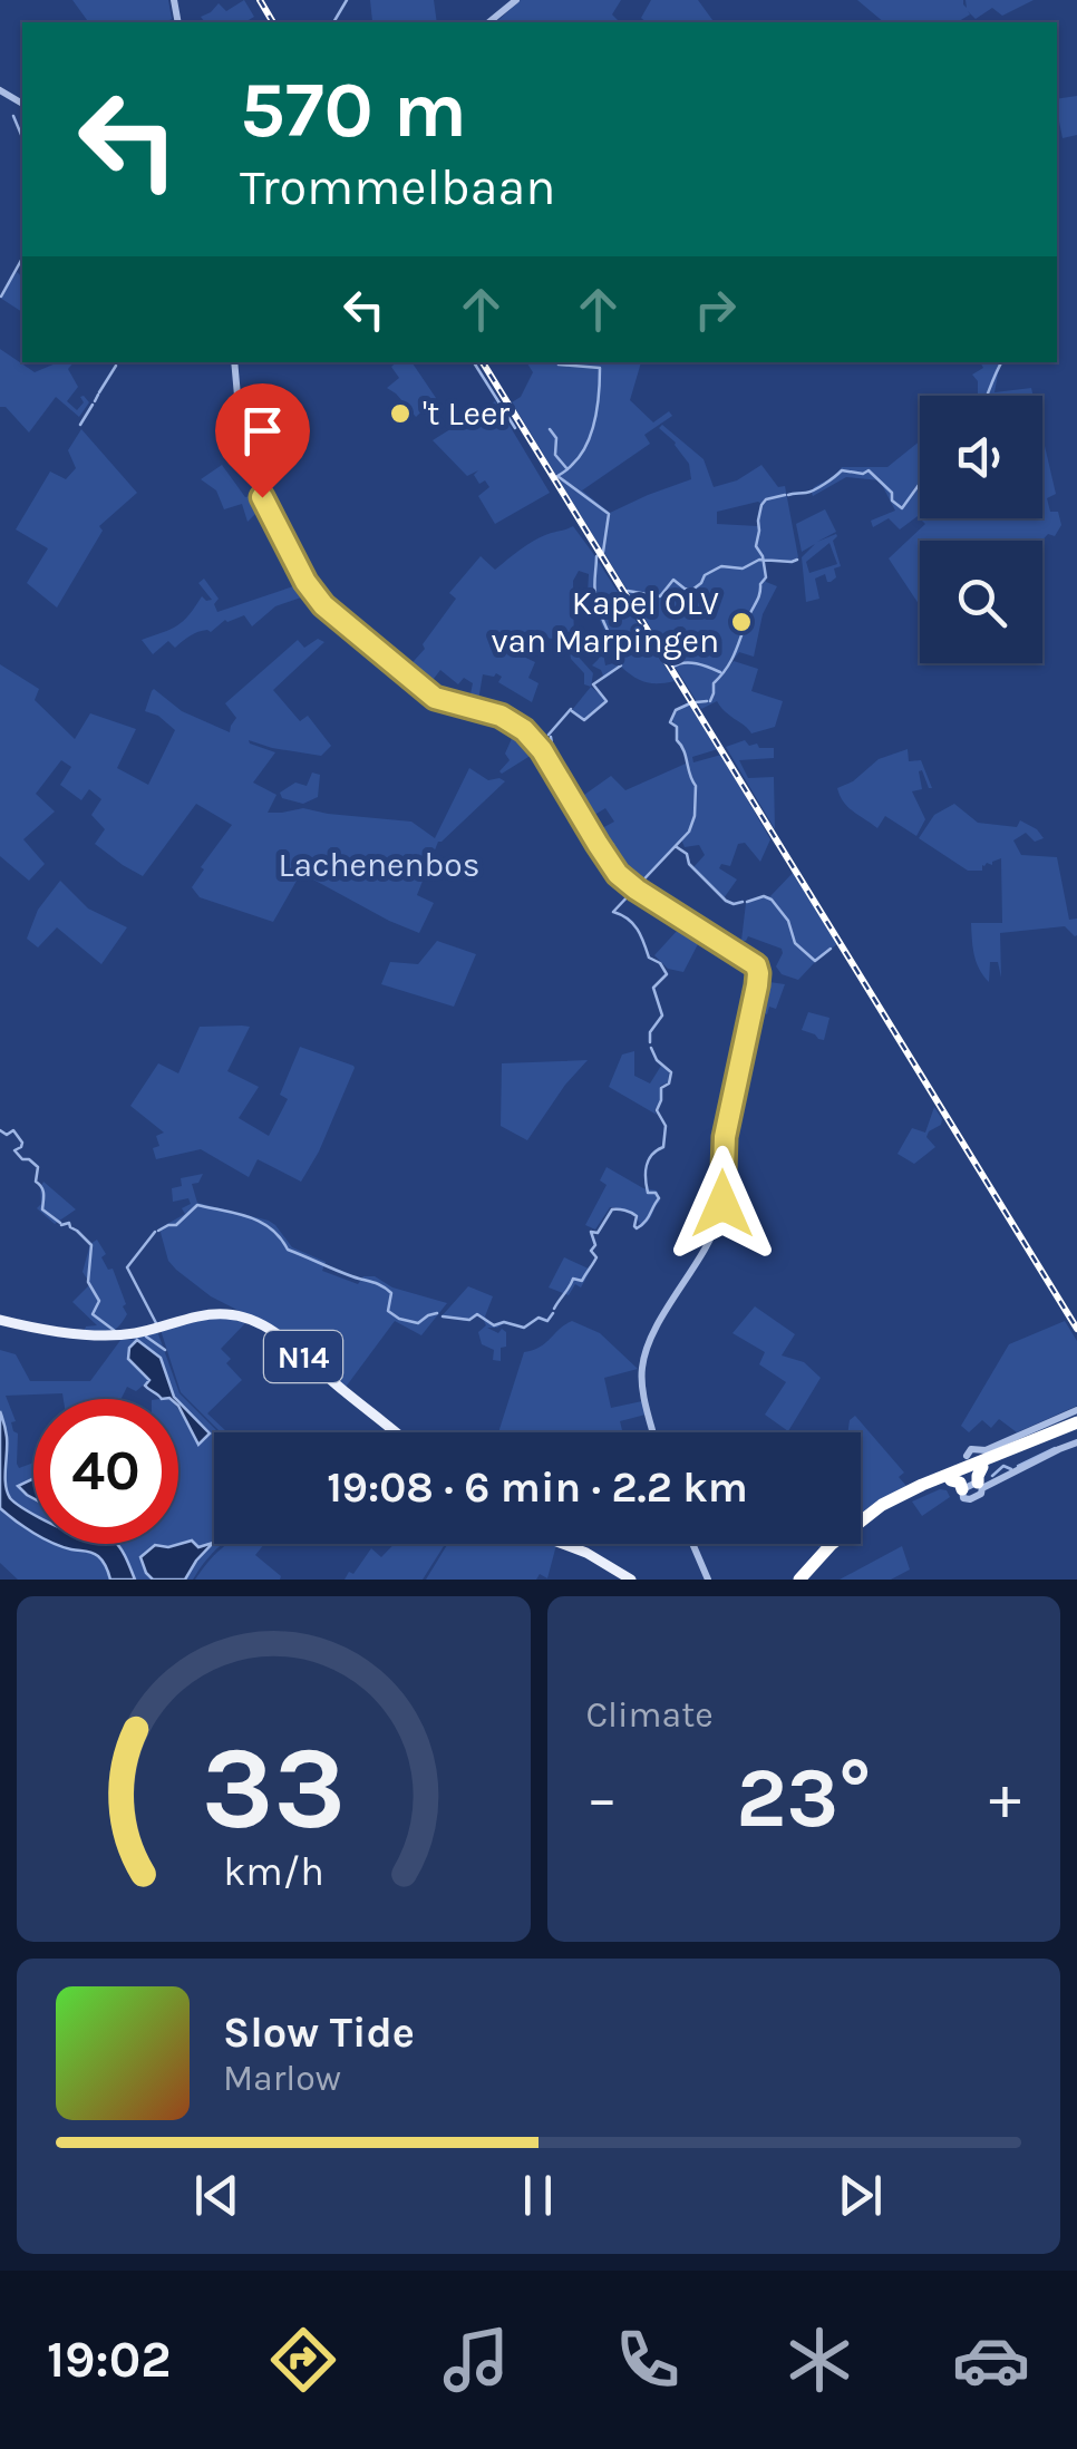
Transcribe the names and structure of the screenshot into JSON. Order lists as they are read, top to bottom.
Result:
{
  "streets": {
    "main road": ["N14"]
  },
  "parks": ["Lachenenbos"],
  "places": ["'t Leer", "Kapel OLV van Marpingen"],
  "page": {
    "turn": ["570 m", "Trommelbaan"],
    "limit": "40",
    "trip": "19:08 · 6 min · 2.2 km",
    "tile": "Climate",
    "heat": ["−", "23°", "+"],
    "song": ["Slow Tide", "Marlow"],
    "tabs": "19:02",
    "gauge": ["33", "km/h"]
  }
}
